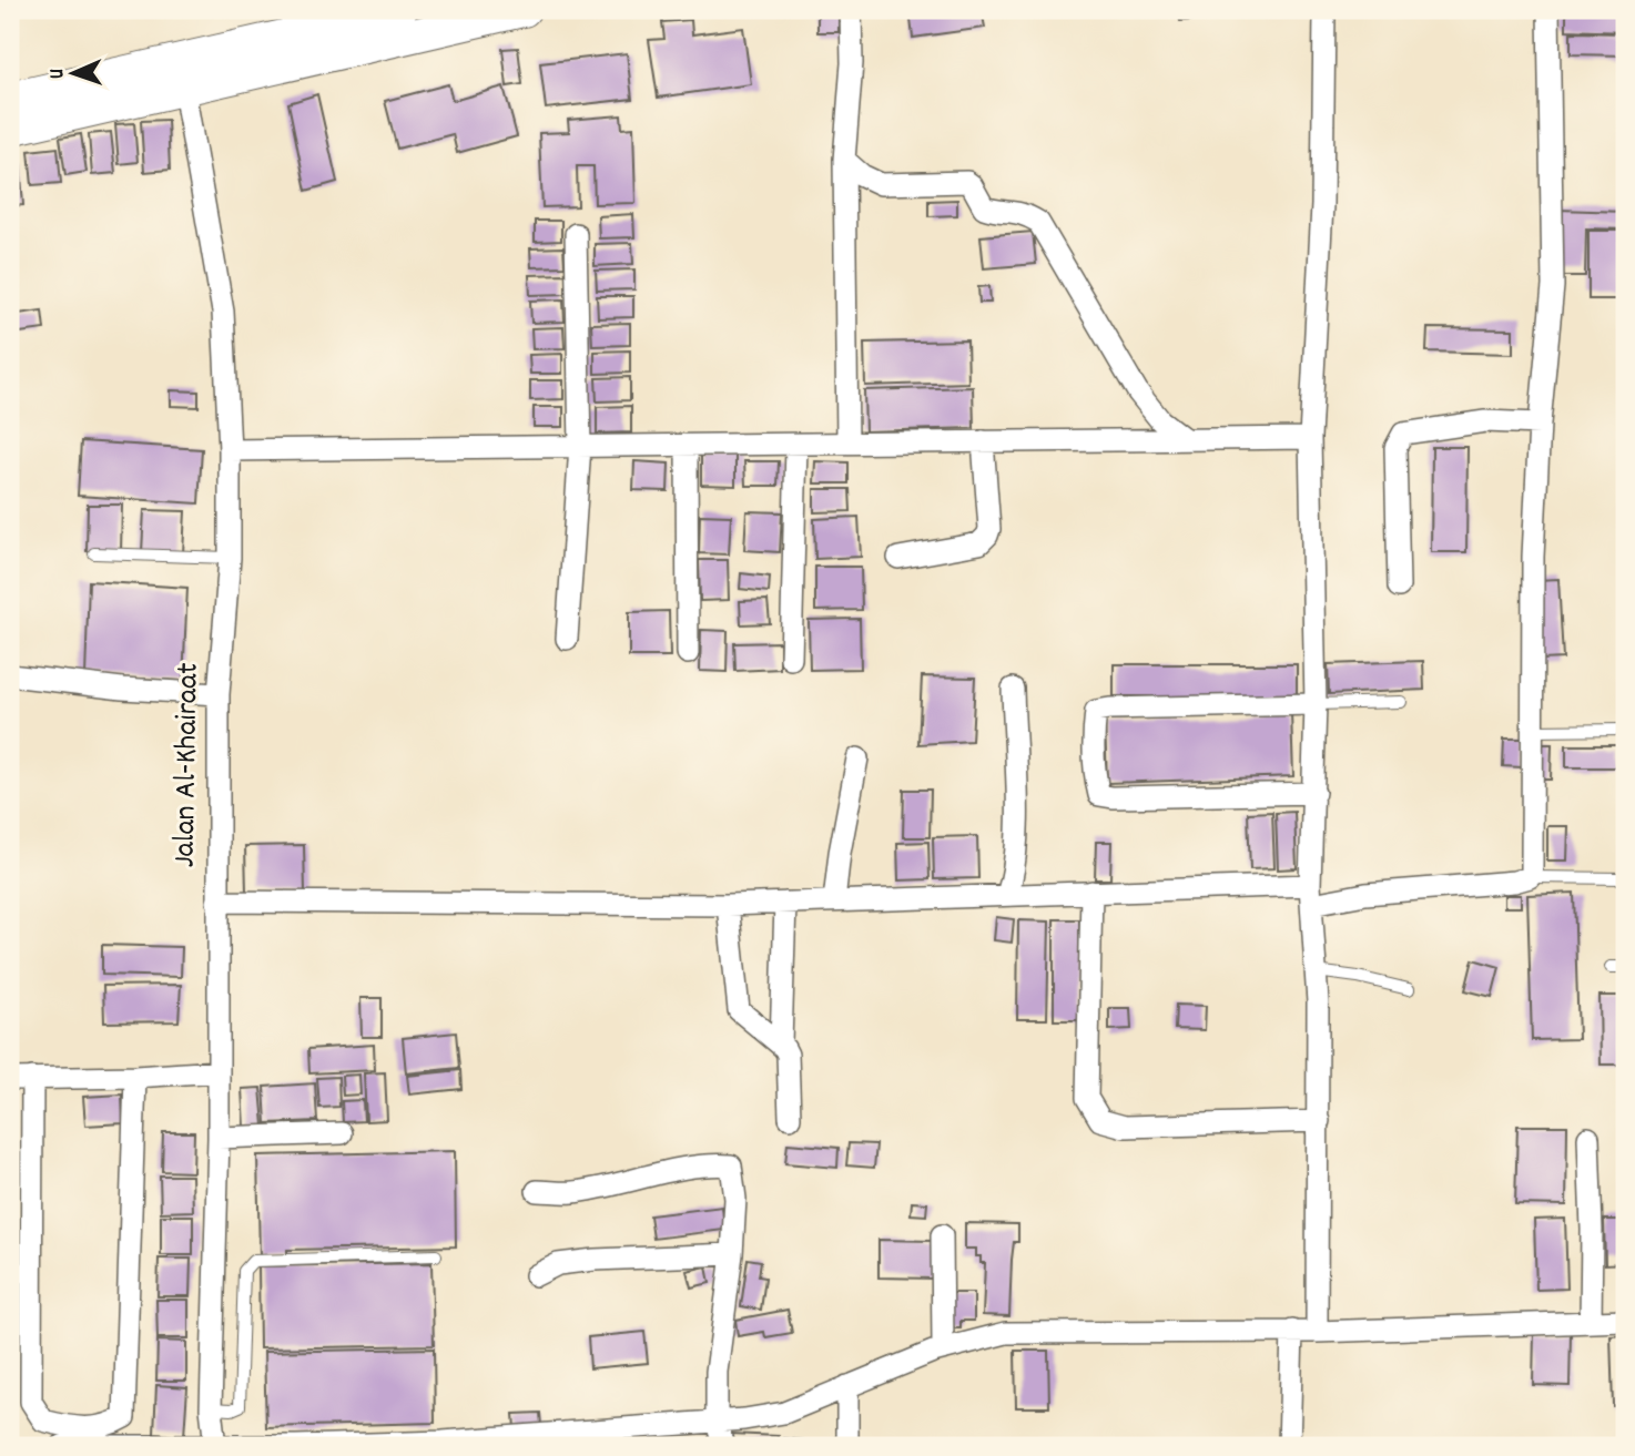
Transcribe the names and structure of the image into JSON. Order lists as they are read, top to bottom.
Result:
{
  "streets": {
    "street": ["Jalan Al-Khairaat"]
  },
  "north": "left"
}
